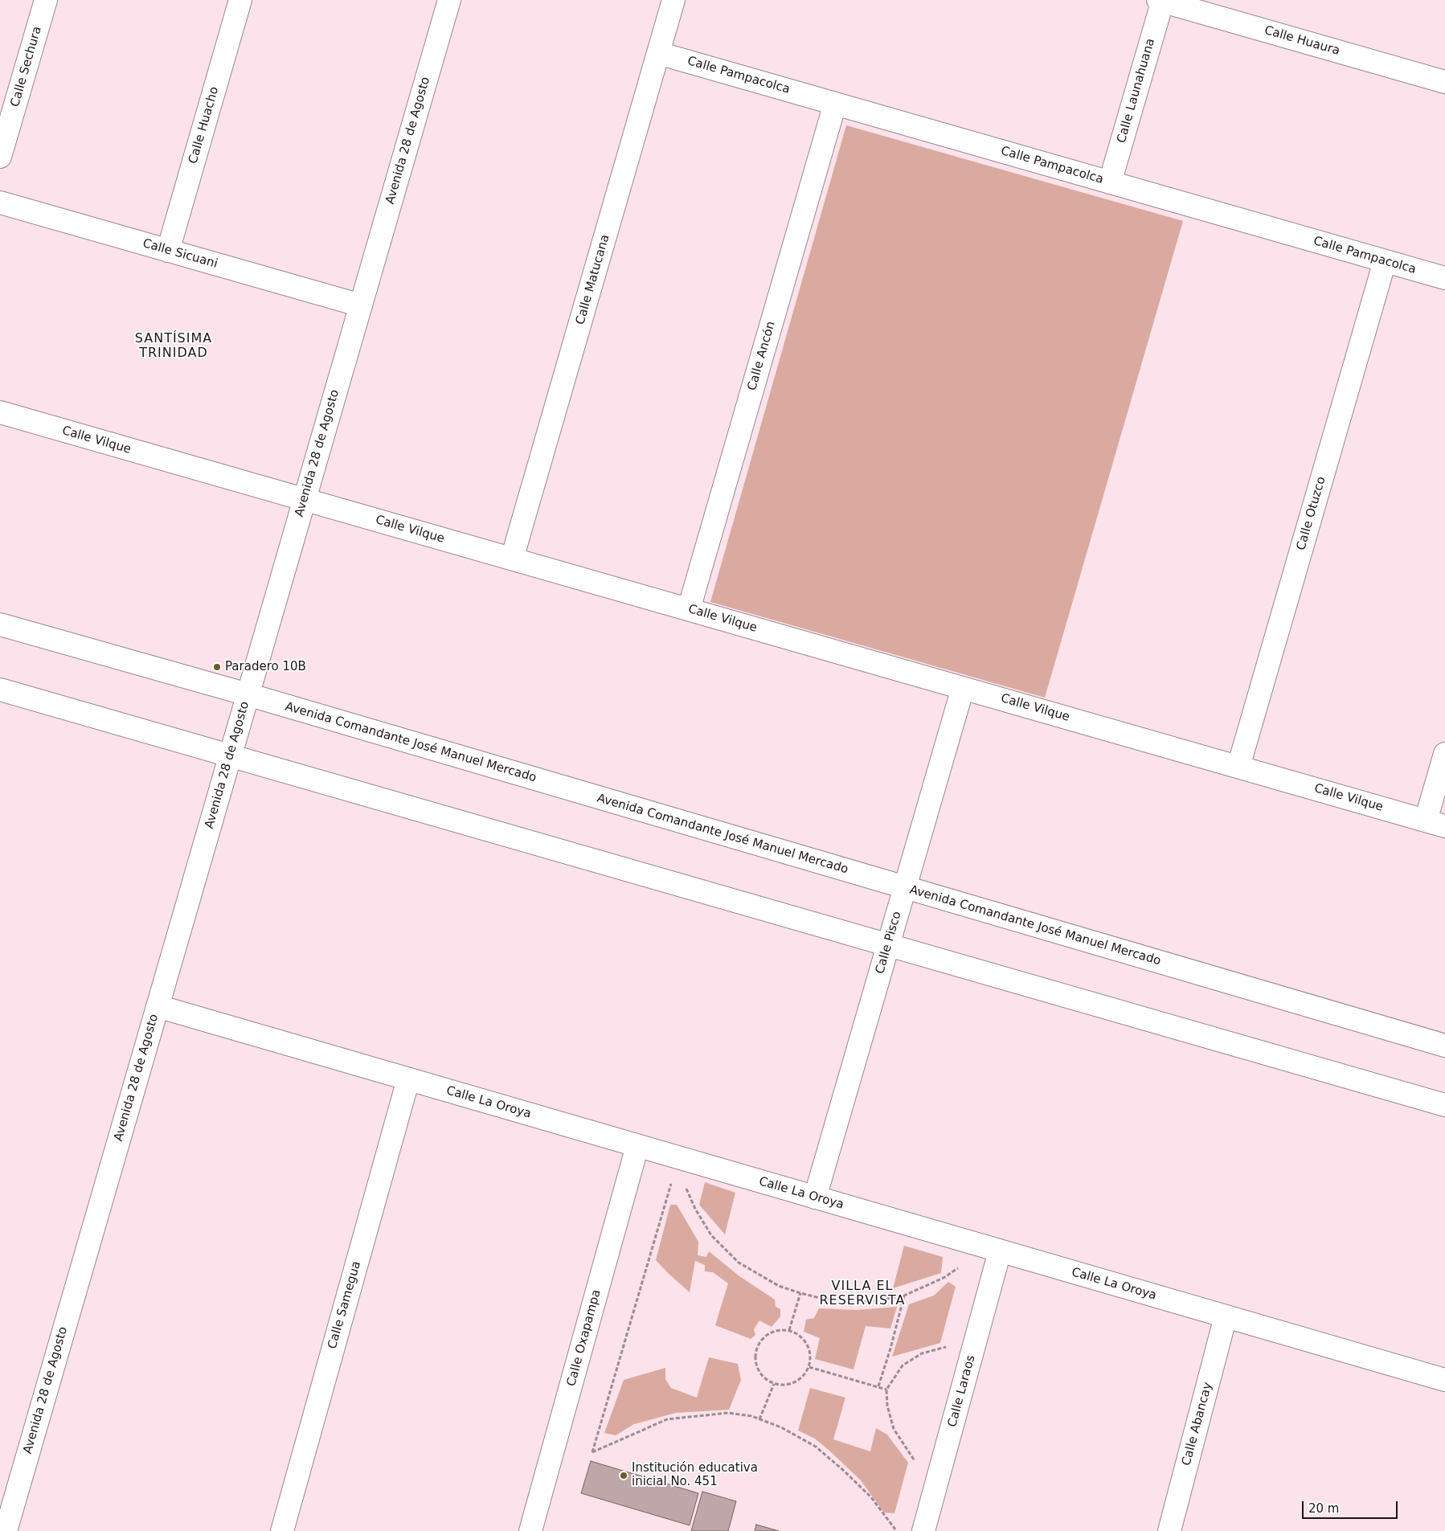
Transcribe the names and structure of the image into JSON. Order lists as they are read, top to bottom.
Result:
{
  "streets": {
    "street": [
      "Calle Huaura",
      "Calle Sechura",
      "Calle Pampacolca",
      "Calle Launahuana",
      "Calle Huacho",
      "Avenida 28 de Agosto",
      "Calle Sicuani",
      "Calle Matucana",
      "Calle Ancón",
      "Calle Vilque",
      "Calle Otuzco",
      "Avenida Comandante José Manuel Mercado",
      "Calle Pisco",
      "Calle La Oroya",
      "Calle Samegua",
      "Calle Oxapampa",
      "Calle Laraos",
      "Calle Abancay"
    ]
  },
  "crossings": [
    ["Calle Huaura", "Calle Launahuana"],
    ["Calle Pampacolca", "Calle Launahuana"],
    ["Calle Pampacolca", "Calle Matucana"],
    ["Calle Pampacolca", "Calle Ancón"],
    ["Calle Pampacolca", "Calle Otuzco"],
    ["Calle Huacho", "Calle Sicuani"],
    ["Avenida 28 de Agosto", "Calle Sicuani"],
    ["Avenida 28 de Agosto", "Calle Vilque"],
    ["Avenida 28 de Agosto", "Avenida Comandante José Manuel Mercado"],
    ["Avenida 28 de Agosto", "Calle La Oroya"],
    ["Calle Matucana", "Calle Vilque"],
    ["Calle Ancón", "Calle Vilque"],
    ["Calle Vilque", "Calle Otuzco"],
    ["Calle Vilque", "Calle Pisco"],
    ["Avenida Comandante José Manuel Mercado", "Calle Pisco"],
    ["Calle Pisco", "Calle La Oroya"],
    ["Calle La Oroya", "Calle Samegua"],
    ["Calle La Oroya", "Calle Oxapampa"],
    ["Calle La Oroya", "Calle Laraos"],
    ["Calle La Oroya", "Calle Abancay"]
  ],
  "districts": ["SANTÍSIMA TRINIDAD", "VILLA EL RESERVISTA"],
  "places": ["Paradero 10B", "Institución educativa inicial No. 451"],
  "scale_bar": "20 m"
}
